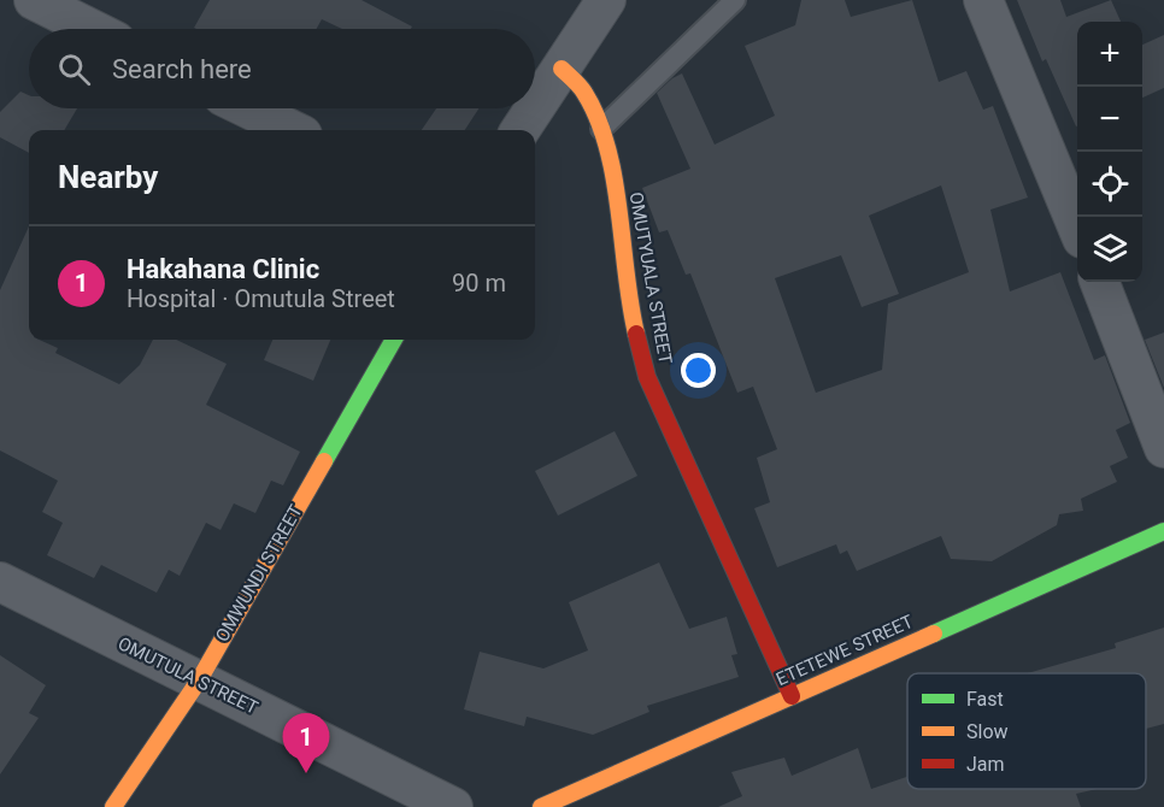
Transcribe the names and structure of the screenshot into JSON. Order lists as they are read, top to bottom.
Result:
{
  "streets": {
    "street": [
      "OMUTYUALA STREET",
      "OMWUNDI STREET",
      "ETETEWE STREET",
      "OMUTULA STREET"
    ]
  },
  "crossings": [
    ["OMUTYUALA STREET", "ETETEWE STREET"],
    ["OMWUNDI STREET", "OMUTULA STREET"]
  ],
  "legend": ["Fast", "Slow", "Jam"],
  "page": {
    "map_buttons": ["+", "−"],
    "search": "Search here",
    "heading": "Nearby",
    "list": [
      {
        "mark": "1",
        "name": "Hakahana Clinic",
        "note": "Hospital · Omutula Street",
        "value": "90 m"
      }
    ],
    "pins": "1"
  }
}
